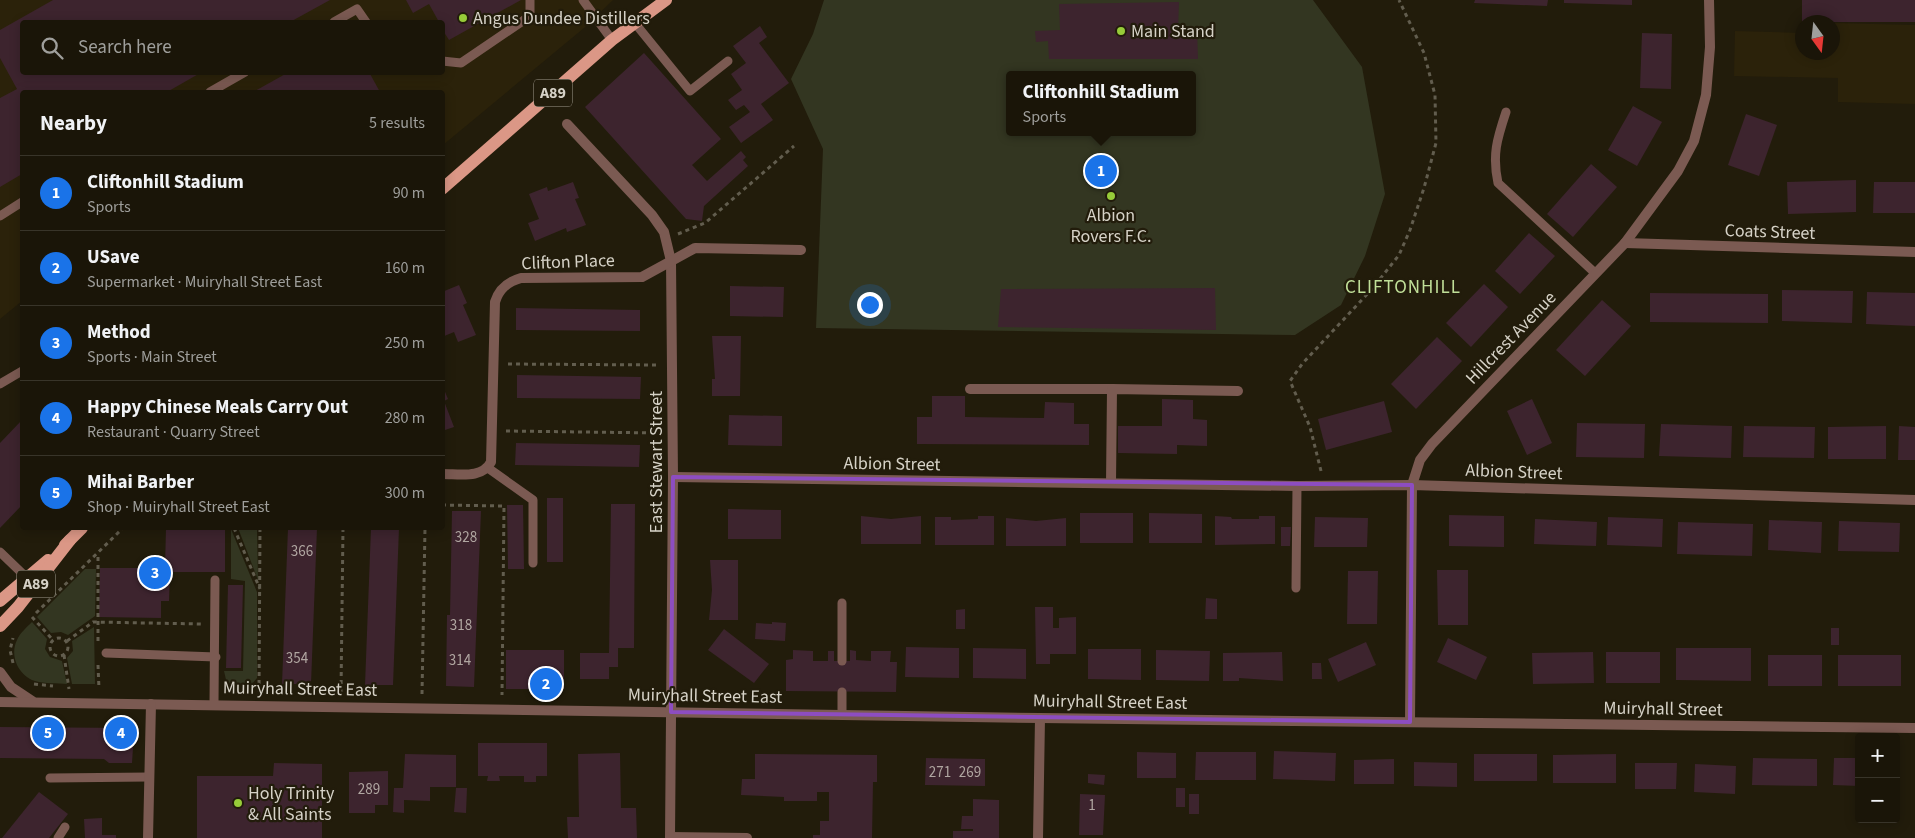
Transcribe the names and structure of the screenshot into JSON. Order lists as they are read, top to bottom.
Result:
{
  "streets": {
    "main road": ["A89"],
    "street": [
      "Coats Street",
      "Clifton Place",
      "Hillcrest Avenue",
      "East Stewart Street",
      "Albion Street",
      "Muiryhall Street East",
      "Muiryhall Street"
    ]
  },
  "crossings": [
    ["Coats Street", "Hillcrest Avenue"],
    ["Clifton Place", "East Stewart Street"],
    ["Hillcrest Avenue", "Albion Street"],
    ["Hillcrest Avenue", "Muiryhall Street East"],
    ["Hillcrest Avenue", "Muiryhall Street"],
    ["East Stewart Street", "Albion Street"],
    ["East Stewart Street", "Muiryhall Street East"],
    ["Muiryhall Street East", "Muiryhall Street"]
  ],
  "districts": ["CLIFTONHILL"],
  "places": [
    "Angus Dundee Distillers",
    "Main Stand",
    "Albion Rovers F.C.",
    "Holy Trinity & All Saints"
  ],
  "house_numbers": [
    "328",
    "366",
    "318",
    "354",
    "314",
    "271",
    "269",
    "289",
    "1"
  ],
  "north": "bottom",
  "page": {
    "search": "Search here",
    "popup": ["Cliftonhill Stadium", "Sports"],
    "heading": ["Nearby", "5 results"],
    "pins": [
      "1",
      "3",
      "2",
      "4",
      "5"
    ],
    "list": [
      {
        "mark": "1",
        "name": "Cliftonhill Stadium",
        "note": "Sports",
        "value": "90 m"
      },
      {
        "mark": "2",
        "name": "USave",
        "note": "Supermarket · Muiryhall Street East",
        "value": "160 m"
      },
      {
        "mark": "3",
        "name": "Method",
        "note": "Sports · Main Street",
        "value": "250 m"
      },
      {
        "mark": "4",
        "name": "Happy Chinese Meals Carry Out",
        "note": "Restaurant · Quarry Street",
        "value": "280 m"
      },
      {
        "mark": "5",
        "name": "Mihai Barber",
        "note": "Shop · Muiryhall Street East",
        "value": "300 m"
      }
    ],
    "map_buttons": ["+", "−"]
  }
}
